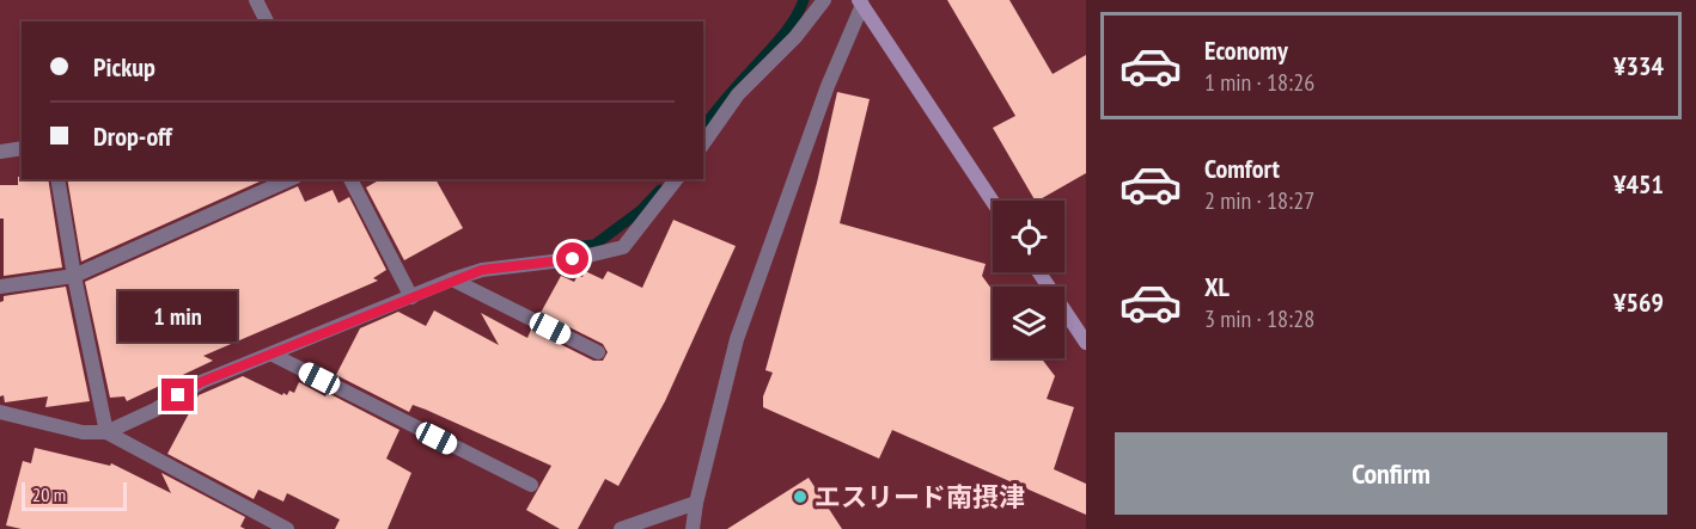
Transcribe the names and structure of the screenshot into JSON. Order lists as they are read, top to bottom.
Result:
{
  "places": ["エスリード南摂津"],
  "scale_bar": "20 m",
  "page": {
    "list": [
      {
        "name": "Economy",
        "note": "1 min · 18:26",
        "value": "¥334"
      },
      {
        "name": "Comfort",
        "note": "2 min · 18:27",
        "value": "¥451"
      },
      {
        "name": "XL",
        "note": "3 min · 18:28",
        "value": "¥569"
      }
    ],
    "banner": ["Pickup", "Drop-off"],
    "bubble": "1 min",
    "buttons": "Confirm",
    "scale": "20 m"
  }
}
